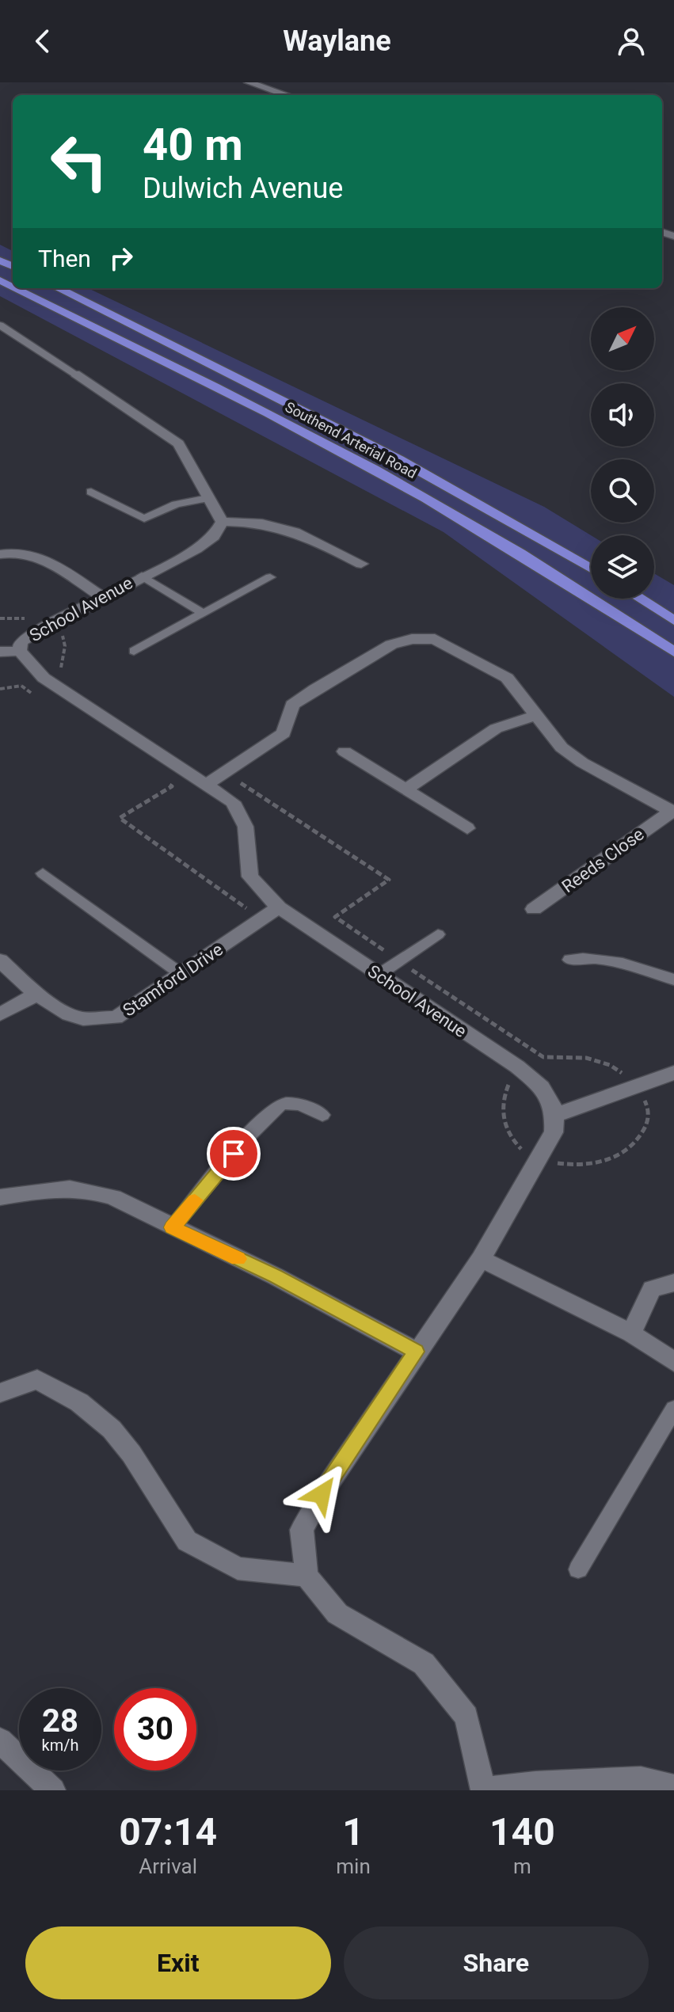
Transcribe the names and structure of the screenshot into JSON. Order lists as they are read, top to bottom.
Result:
{
  "streets": {
    "highway": ["Southend Arterial Road"],
    "street": ["School Avenue", "Reeds Close", "Stamford Drive"]
  },
  "crossings": [
    ["School Avenue", "Stamford Drive"]
  ],
  "north": "top right",
  "page": {
    "header": "Waylane",
    "turn": ["40 m", "Dulwich Avenue"],
    "then": "Then",
    "speed": "28 km/h",
    "limit": "30",
    "eta": [
      "07:14",
      "Arrival",
      "1",
      "min",
      "140",
      "m"
    ],
    "buttons": ["Exit", "Share"]
  }
}
